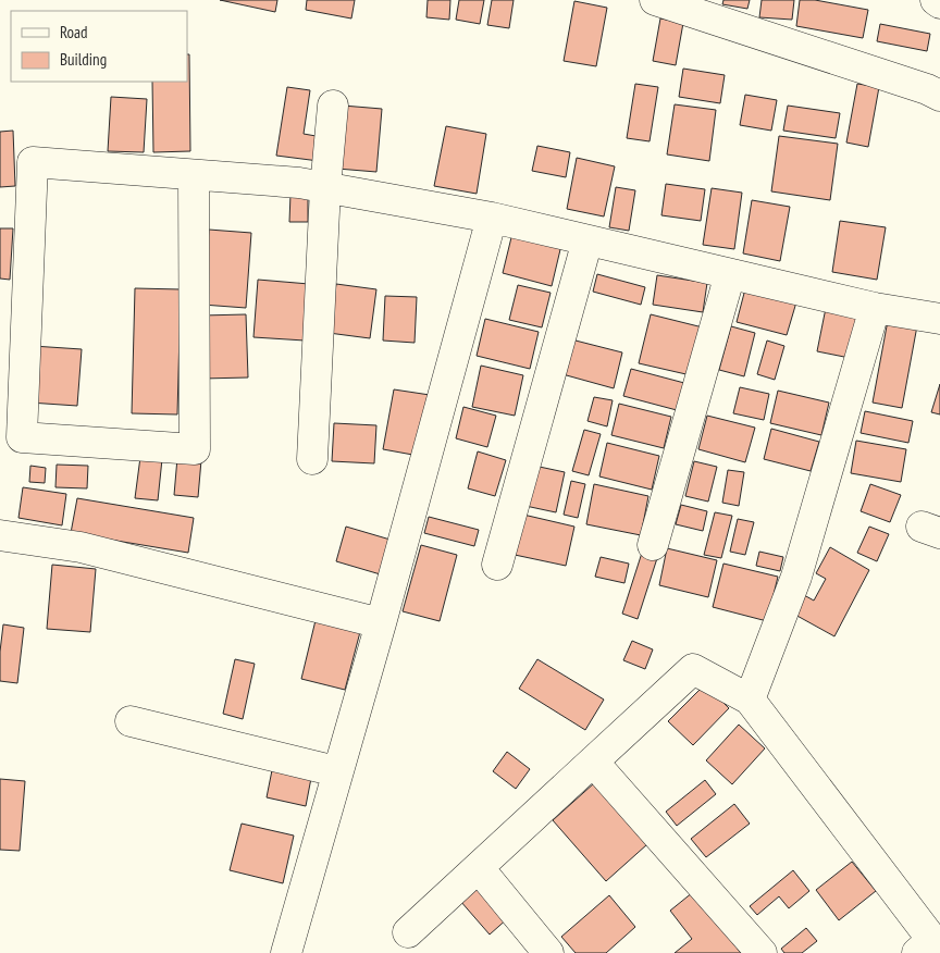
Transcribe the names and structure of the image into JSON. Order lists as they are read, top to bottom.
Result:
{
  "legend": ["Road", "Building"]
}
